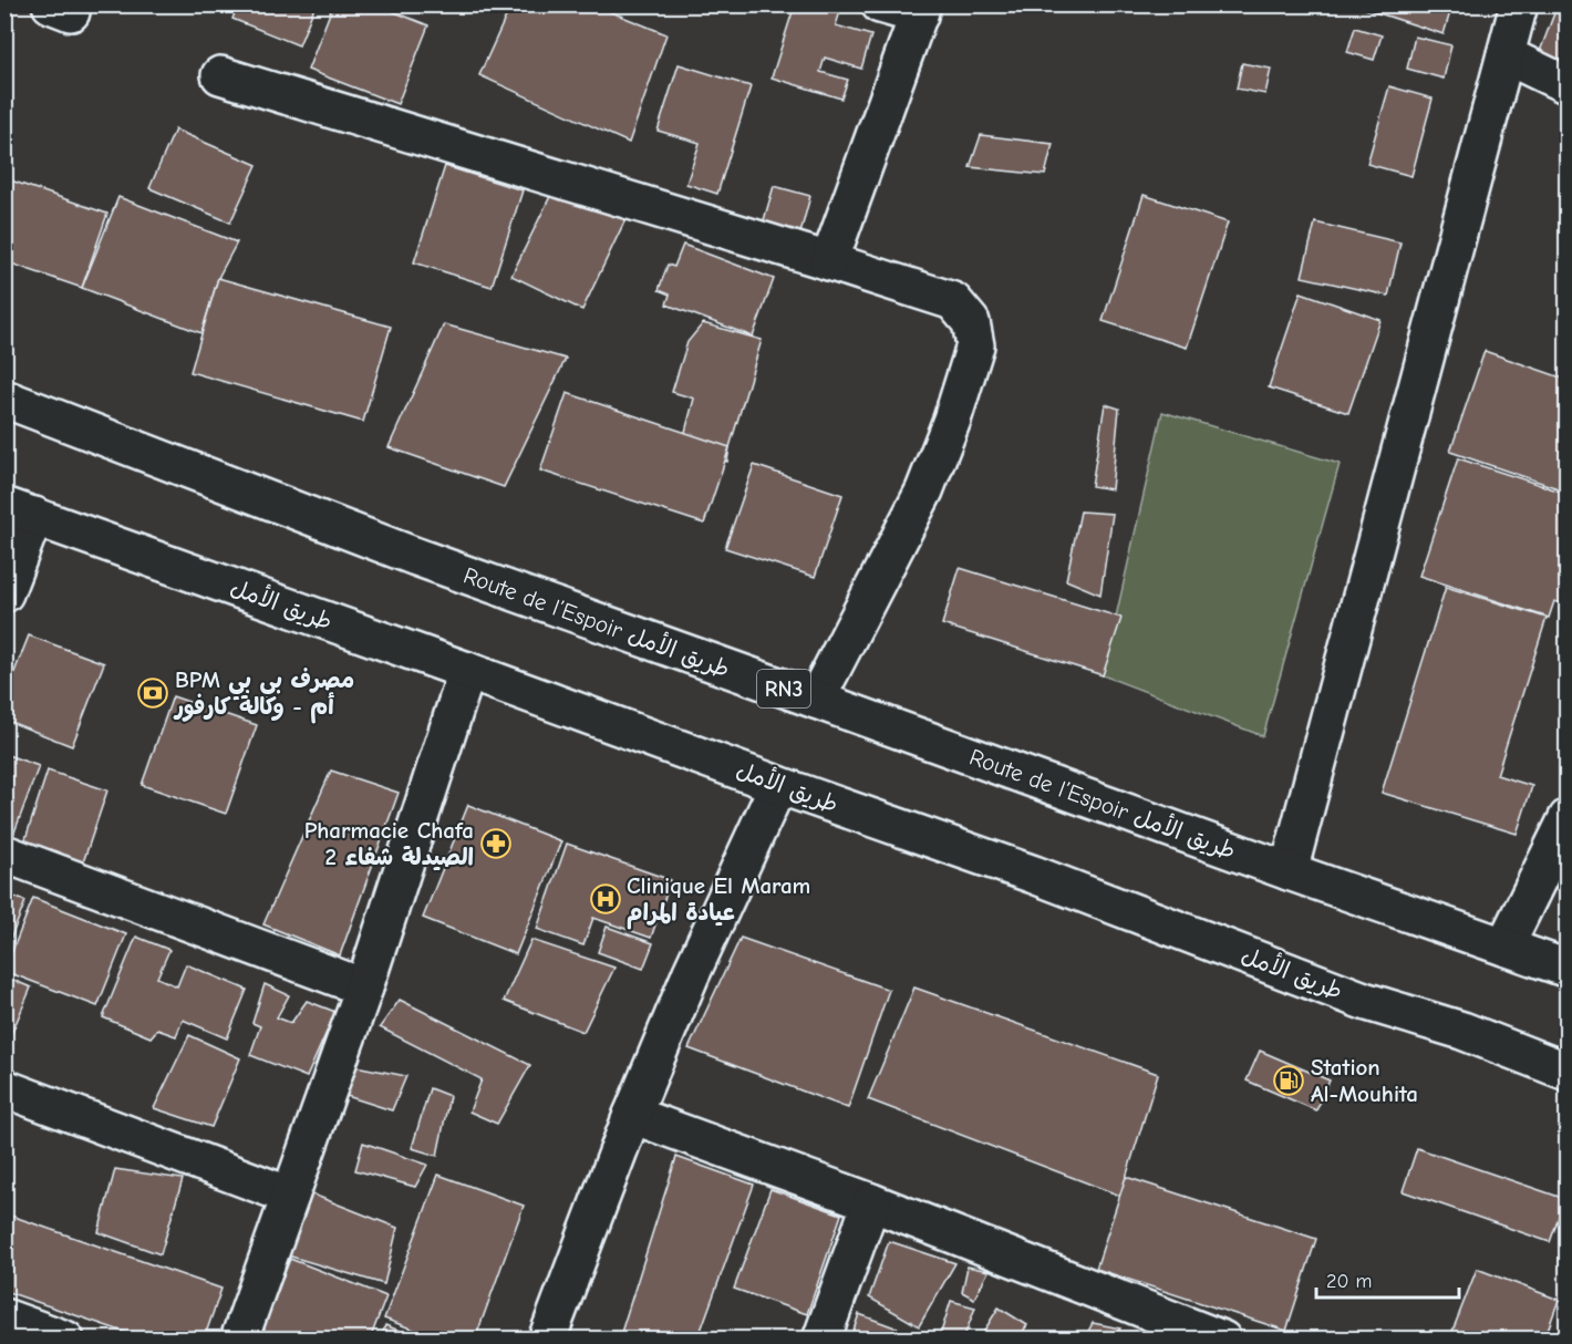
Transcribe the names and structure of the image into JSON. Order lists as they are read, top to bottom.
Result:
{
  "streets": {
    "main road": ["طريق الأمل", "Route de l’Espoir طريق الأمل", "RN3"]
  },
  "places": {
    "bank": ["BPM مصرف بي بي أم - وكالة كارفور"],
    "pharmacy": ["Pharmacie Chafa 2 الصيدلة شفاء"],
    "hospital": ["Clinique El Maram عيادة المرام"],
    "fuel station": ["Station Al-Mouhita"]
  },
  "scale_bar": "20 m"
}
